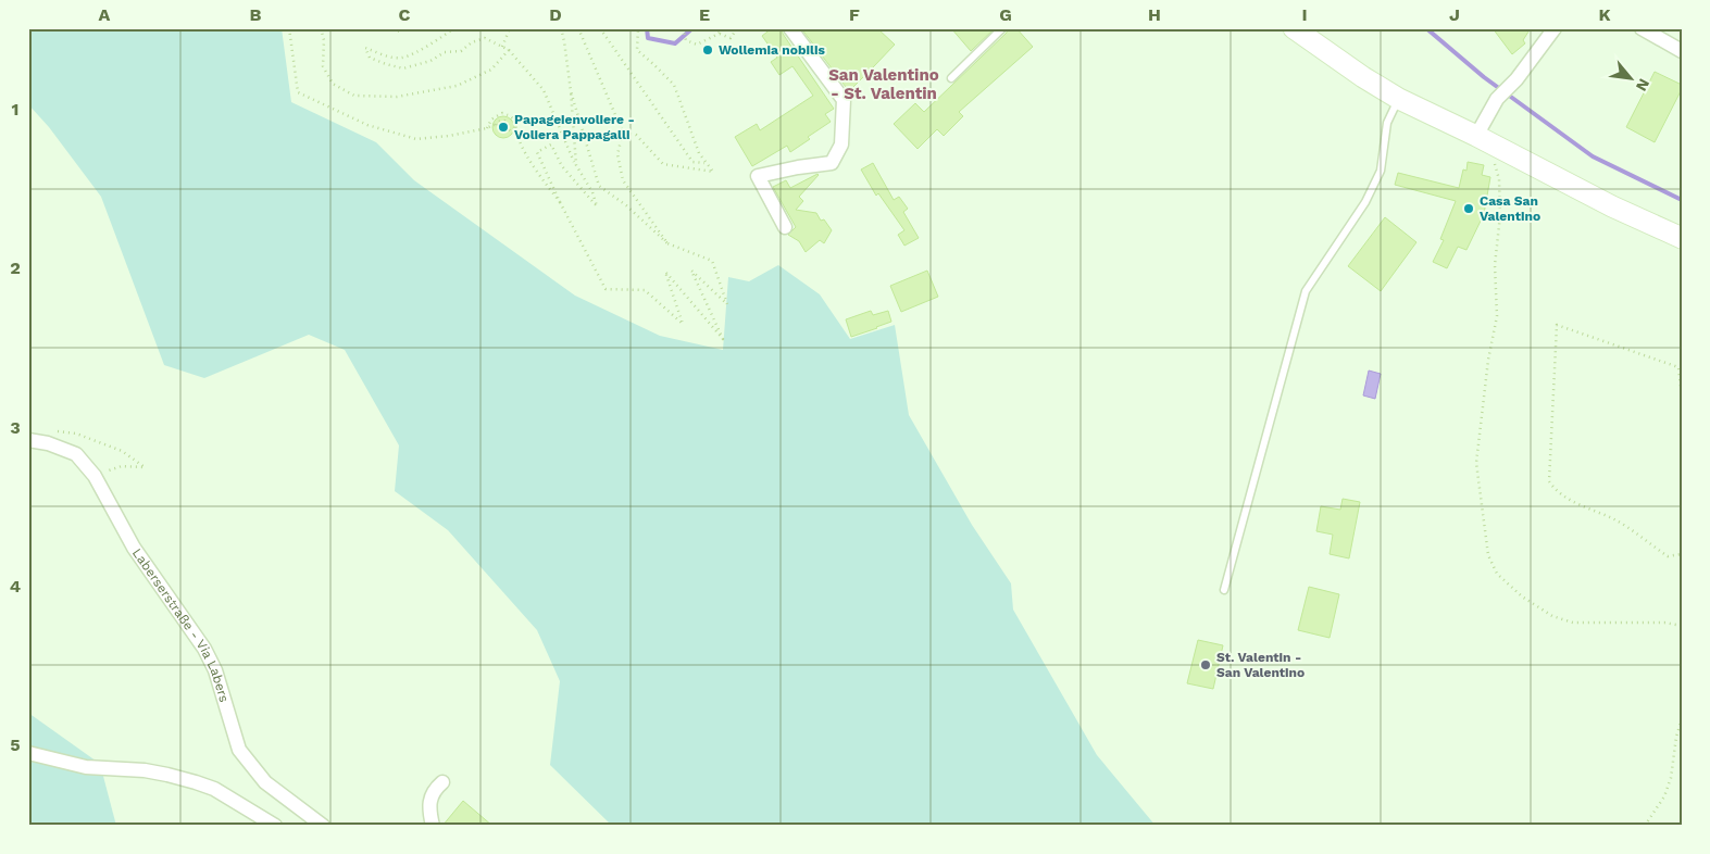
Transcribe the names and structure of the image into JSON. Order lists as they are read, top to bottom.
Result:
{
  "streets": {
    "street": ["Laberserstraße - Via Labers"]
  },
  "districts": ["San Valentino - St. Valentin"],
  "places": [
    "Wollemia nobilis",
    "Papageienvoliere - Voliera Pappagalli",
    "Casa San Valentino",
    "St. Valentin - San Valentino"
  ],
  "north": "bottom right",
  "grid": {
    "columns": [
      "A",
      "B",
      "C",
      "D",
      "E",
      "F",
      "G",
      "H",
      "I",
      "J",
      "K"
    ],
    "rows": [
      "1",
      "2",
      "3",
      "4",
      "5"
    ]
  }
}
